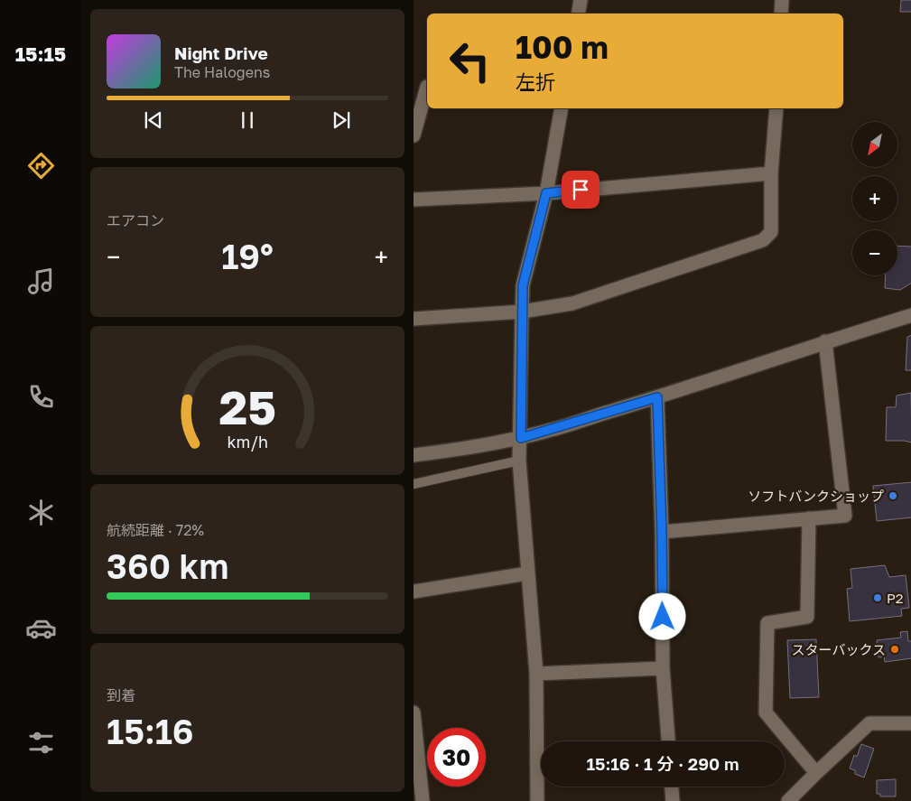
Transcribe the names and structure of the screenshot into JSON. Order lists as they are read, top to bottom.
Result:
{
  "places": ["ソフトバンクショップ", "P2", "スターバックス"],
  "north": "bottom left",
  "page": {
    "tabs": "15:15",
    "turn": ["100 m", "左折"],
    "song": ["Night Drive", "The Halogens"],
    "map_buttons": ["+", "−"],
    "tile": [
      "エアコン",
      ["航続距離 · 72%", "360 km"],
      ["到着", "15:16"]
    ],
    "heat": ["−", "19°", "+"],
    "limit": "30",
    "trip": "15:16 · 1 分 · 290 m",
    "gauge": ["25", "km/h"]
  }
}
